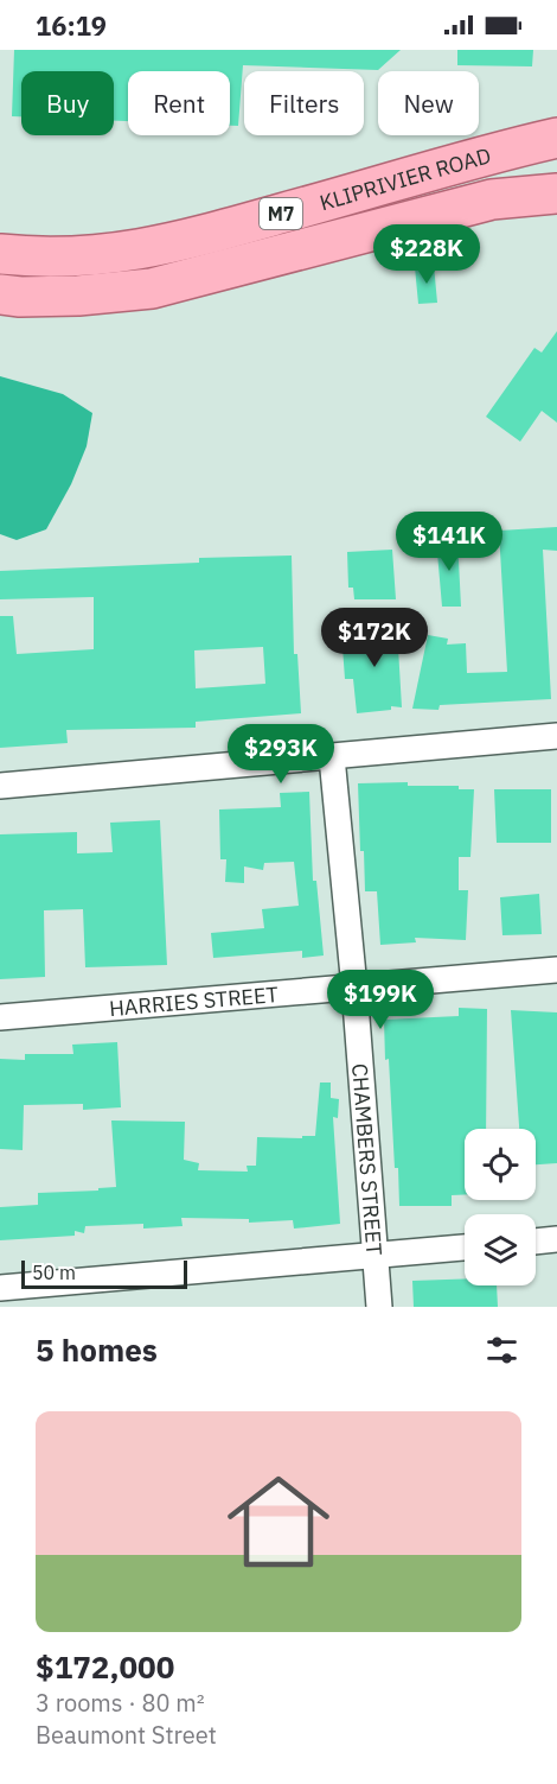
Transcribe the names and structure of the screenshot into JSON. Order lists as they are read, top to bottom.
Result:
{
  "streets": {
    "main road": ["KLIPRIVIER ROAD", "M7"],
    "street": ["HARRIES STREET", "CHAMBERS STREET"]
  },
  "crossings": [
    ["HARRIES STREET", "CHAMBERS STREET"]
  ],
  "scale_bar": "50 m",
  "page": {
    "status": "16:19",
    "chip": [
      "Buy",
      "Rent",
      "Filters",
      "New"
    ],
    "price": [
      "$228K",
      "$141K",
      "$172K",
      "$293K",
      "$199K"
    ],
    "scale": "50 m",
    "heading": "5 homes",
    "list": [
      {
        "name": "$172,000",
        "note": "3 rooms · 80 m² · Beaumont Street"
      }
    ]
  }
}
